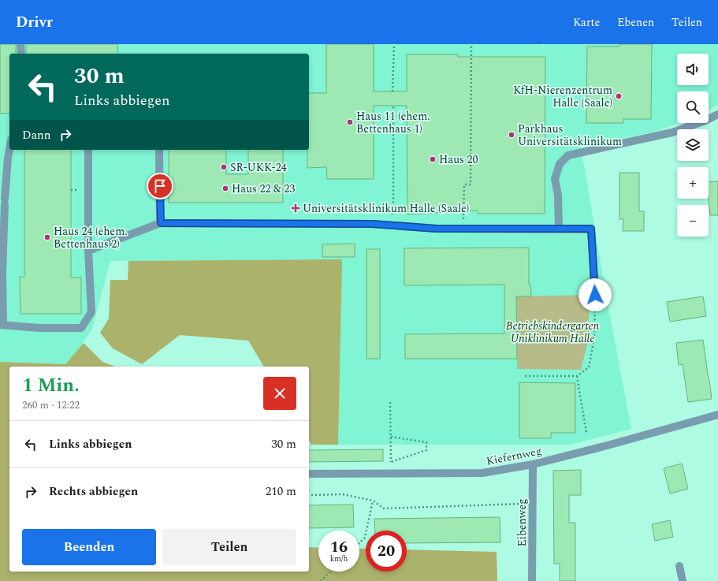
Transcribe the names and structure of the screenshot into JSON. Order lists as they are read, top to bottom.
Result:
{
  "streets": {
    "street": ["Kiefernweg", "Eibenweg"]
  },
  "crossings": [
    ["Kiefernweg", "Eibenweg"]
  ],
  "parks": ["Betriebskindergarten Uniklinikum Halle"],
  "places": {
    "other": [
      "KfH-Nierenzentrum Halle (Saale)",
      "Haus 11 (ehem. Bettenhaus 1)",
      "Parkhaus Universitätsklinikum",
      "Haus 20",
      "SR-UKK-24",
      "Haus 22 & 23",
      "Haus 24 (ehem. Bettenhaus 2)"
    ],
    "health": ["Universitätsklinikum Halle (Saale)"]
  },
  "page": {
    "header": "Drivr",
    "nav": ["Karte", "Ebenen", "Teilen"],
    "map_buttons": ["+", "−"],
    "turn": ["30 m", "Links abbiegen"],
    "then": "Dann",
    "heading": ["1 Min.", "260 m · 12:22"],
    "list": [
      {
        "name": "Links abbiegen",
        "value": "30 m"
      },
      {
        "name": "Rechts abbiegen",
        "value": "210 m"
      }
    ],
    "buttons": ["Beenden", "Teilen"],
    "speed": "16 km/h",
    "limit": "20"
  }
}
